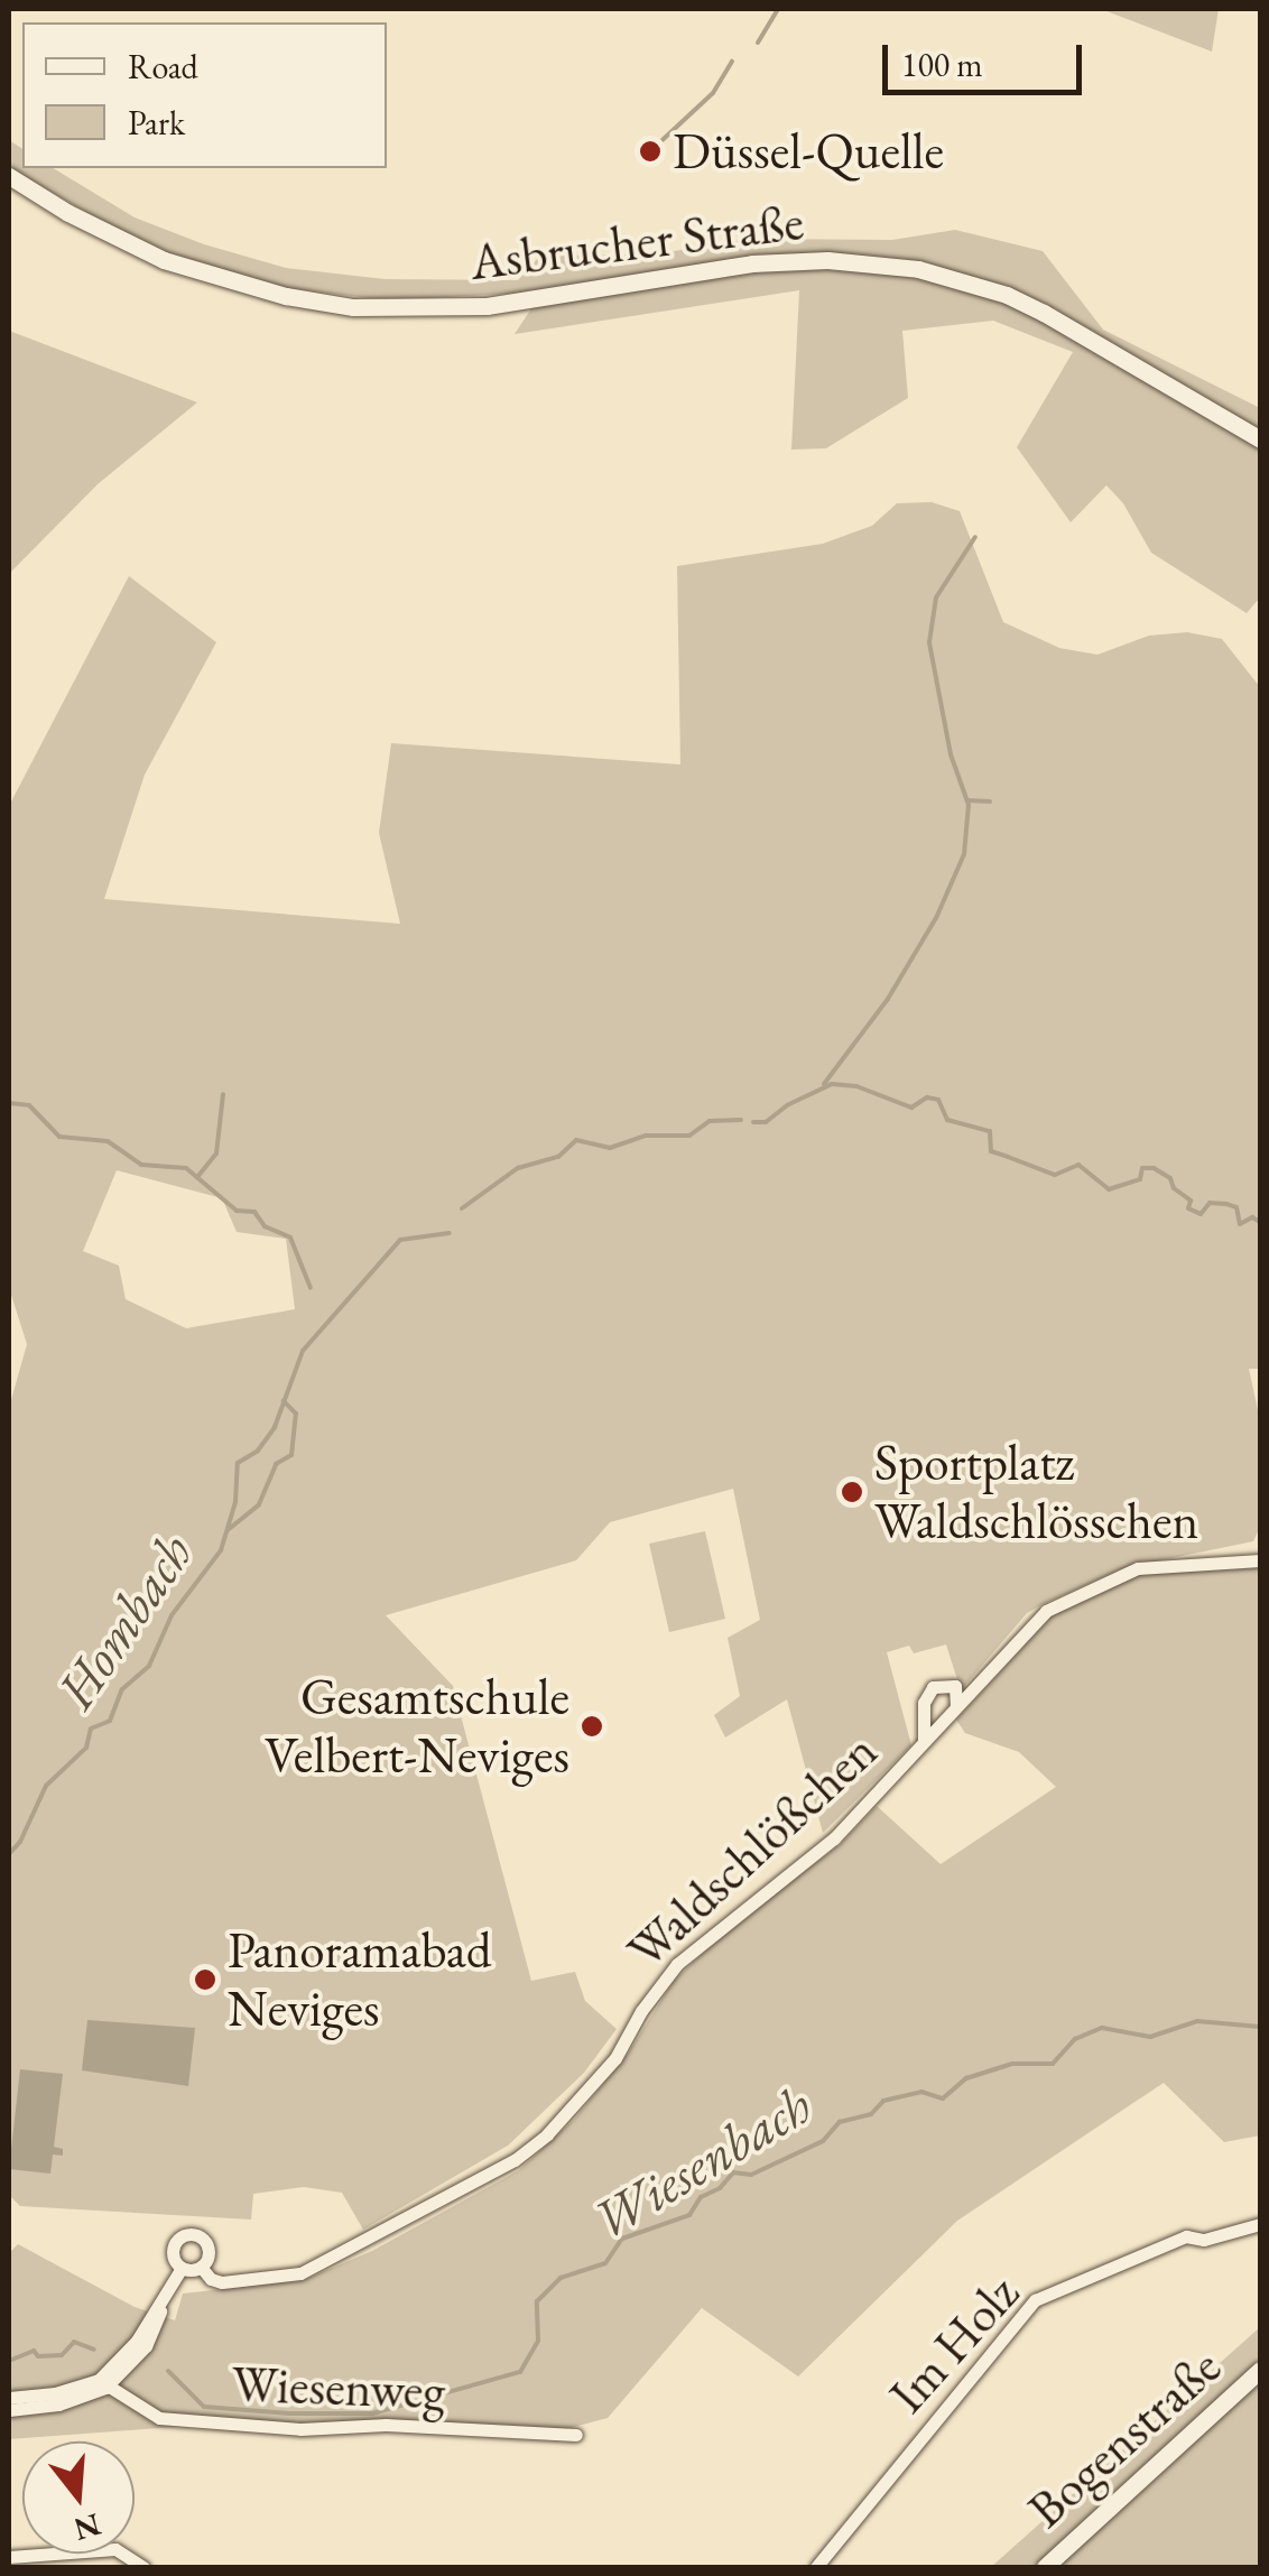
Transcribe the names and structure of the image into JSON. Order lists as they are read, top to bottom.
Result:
{
  "streets": {
    "main road": ["Asbrucher Straße", "Bogenstraße"],
    "street": ["Waldschlößchen", "Im Holz", "Wiesenweg"]
  },
  "water": ["Hombach", "Wiesenbach"],
  "places": [
    "Düssel-Quelle",
    "Sportplatz Waldschlösschen",
    "Gesamtschule Velbert-Neviges",
    "Panoramabad Neviges"
  ],
  "legend": ["Road", "Park"],
  "scale_bar": "100 m",
  "north": "bottom"
}
